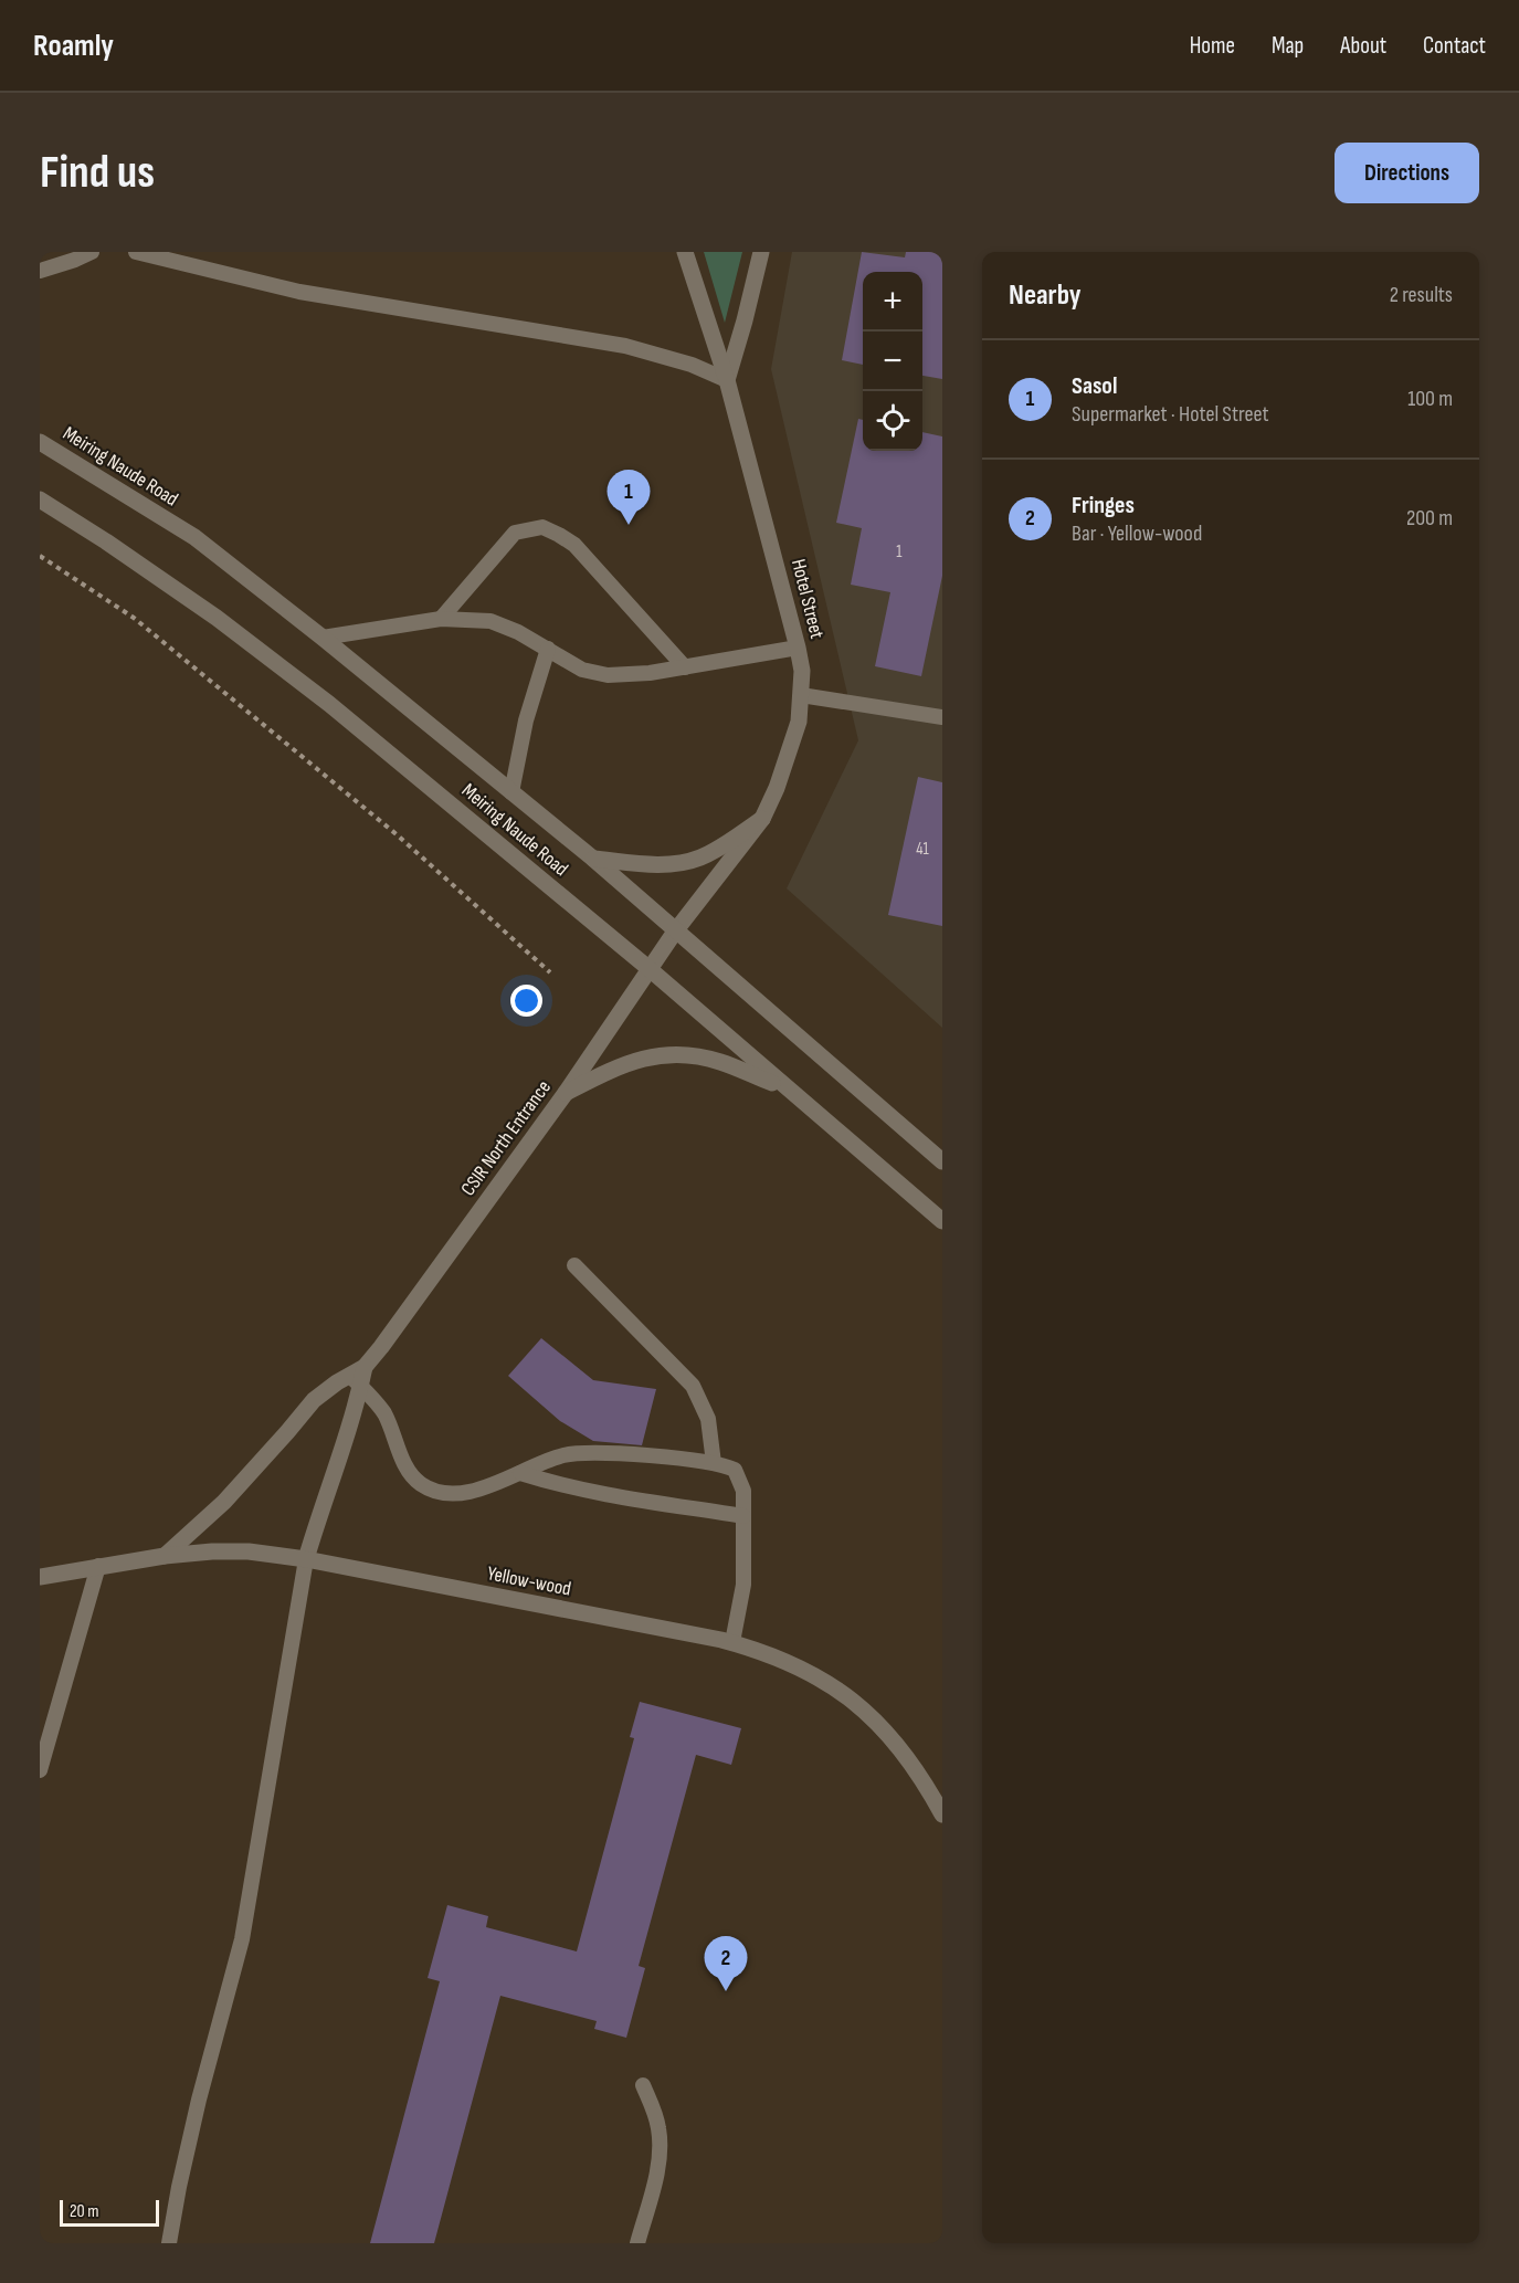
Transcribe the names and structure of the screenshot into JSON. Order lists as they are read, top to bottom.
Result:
{
  "streets": {
    "street": [
      "Meiring Naude Road",
      "Hotel Street",
      "CSIR North Entrance",
      "Yellow-wood"
    ]
  },
  "crossings": [
    ["Meiring Naude Road", "Hotel Street"],
    ["Meiring Naude Road", "CSIR North Entrance"],
    ["Hotel Street", "CSIR North Entrance"],
    ["CSIR North Entrance", "Yellow-wood"]
  ],
  "house_numbers": ["1", "41"],
  "scale_bar": "20 m",
  "page": {
    "header": "Roamly",
    "nav": [
      "Home",
      "Map",
      "About",
      "Contact"
    ],
    "buttons": "Directions",
    "title": "Find us",
    "heading": ["Nearby", "2 results"],
    "map_buttons": ["+", "−"],
    "list": [
      {
        "mark": "1",
        "name": "Sasol",
        "note": "Supermarket · Hotel Street",
        "value": "100 m"
      },
      {
        "mark": "2",
        "name": "Fringes",
        "note": "Bar · Yellow-wood",
        "value": "200 m"
      }
    ],
    "pins": ["1", "2"],
    "scale": "20 m"
  }
}
